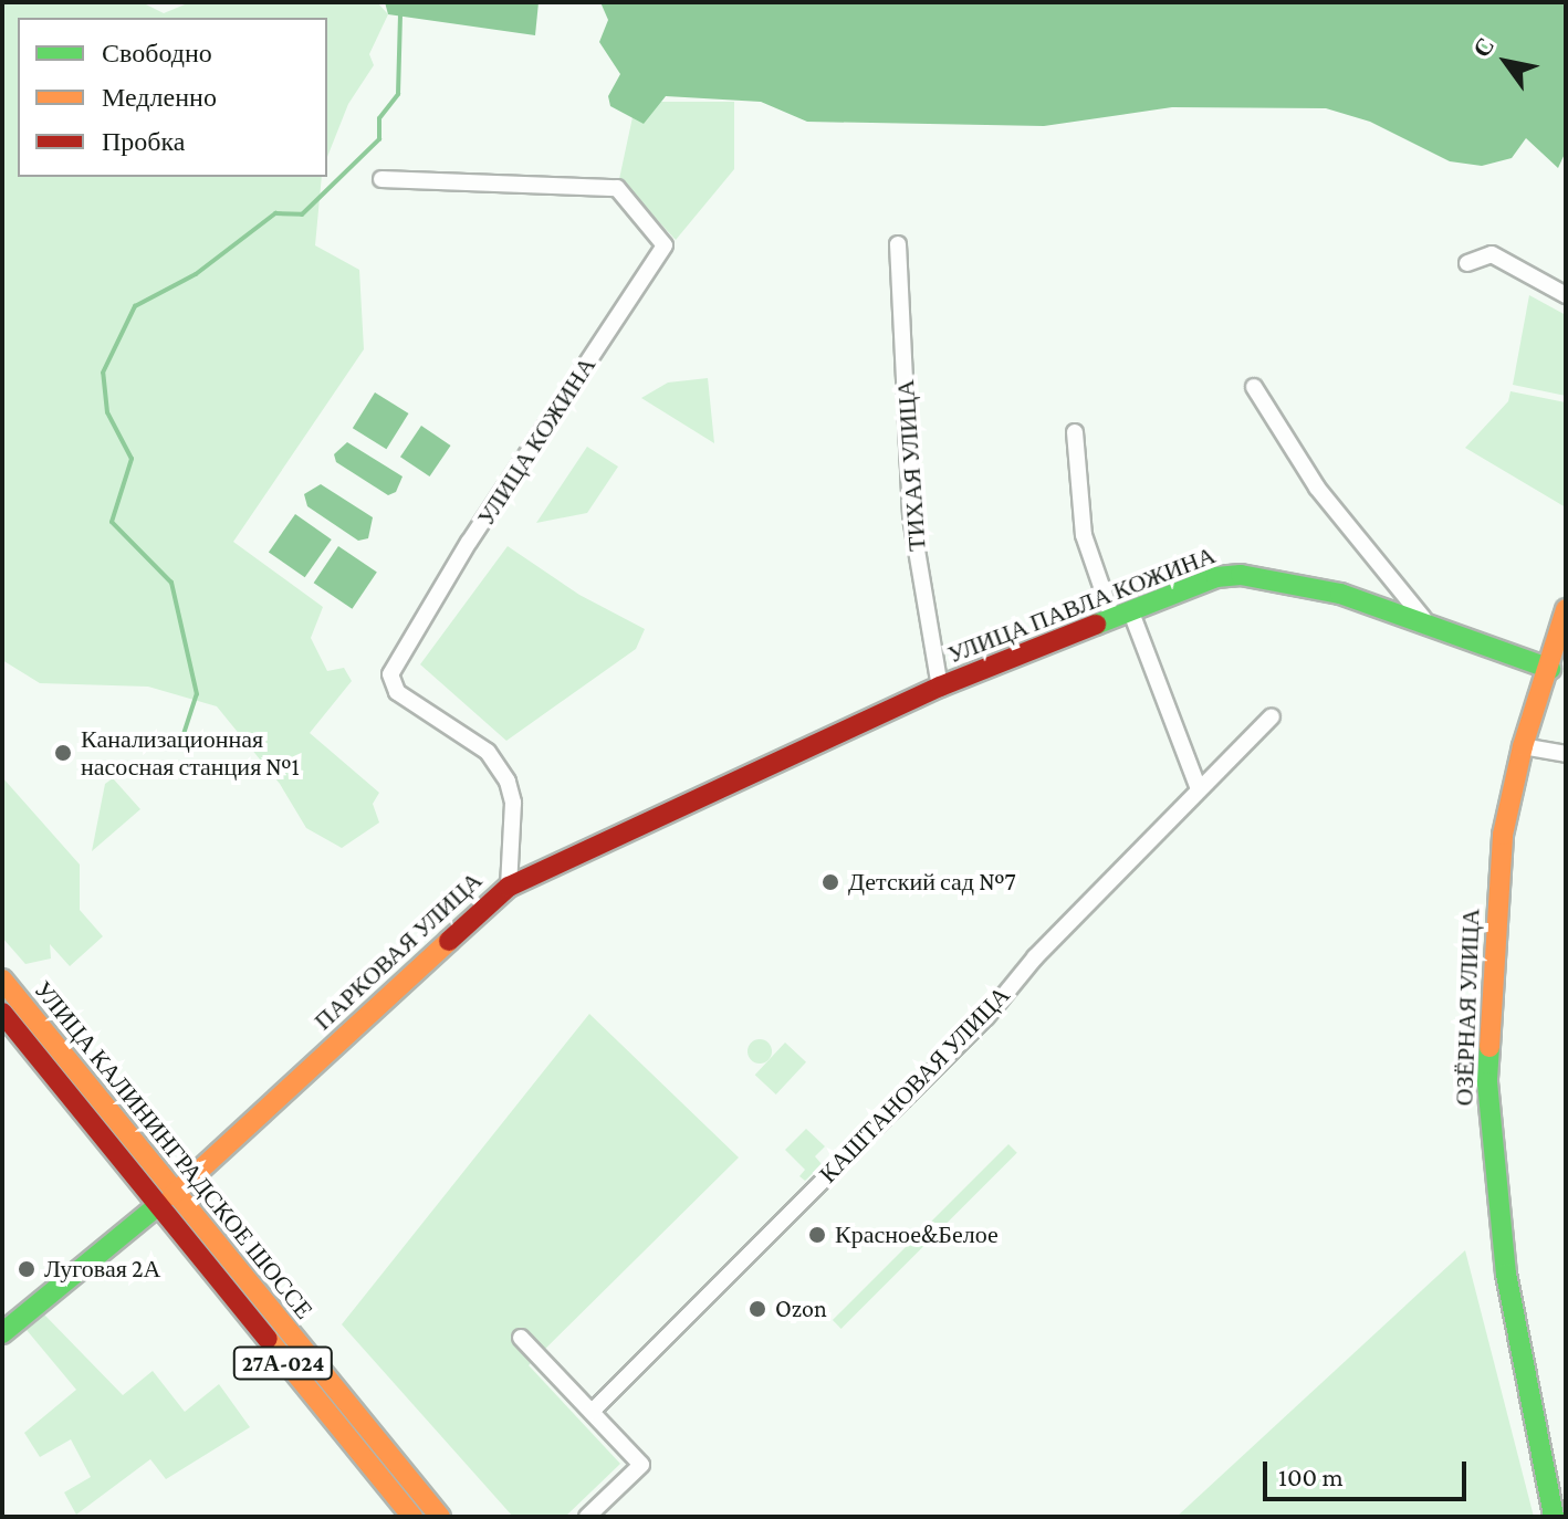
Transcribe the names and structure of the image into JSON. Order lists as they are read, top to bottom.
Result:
{
  "streets": {
    "street": [
      "УЛИЦА КОЖИНА",
      "ТИХАЯ УЛИЦА",
      "УЛИЦА ПАВЛА КОЖИНА",
      "ПАРКОВАЯ УЛИЦА",
      "ОЗЁРНАЯ УЛИЦА",
      "КАШТАНОВАЯ УЛИЦА",
      "УЛИЦА КАЛИНИНГРАДСКОЕ ШОССЕ",
      "27А-024"
    ]
  },
  "crossings": [
    ["УЛИЦА КОЖИНА", "ПАРКОВАЯ УЛИЦА"],
    ["ТИХАЯ УЛИЦА", "УЛИЦА ПАВЛА КОЖИНА"],
    ["УЛИЦА ПАВЛА КОЖИНА", "ПАРКОВАЯ УЛИЦА"],
    ["УЛИЦА ПАВЛА КОЖИНА", "ОЗЁРНАЯ УЛИЦА"],
    ["ПАРКОВАЯ УЛИЦА", "УЛИЦА КАЛИНИНГРАДСКОЕ ШОССЕ"]
  ],
  "places": [
    "Канализационная насосная станция №1",
    "Детский сад №7",
    "Красное&Белое",
    "Луговая 2А",
    "Ozon"
  ],
  "legend": ["Свободно", "Медленно", "Пробка"],
  "scale_bar": "100 m",
  "north": "top left"
}
